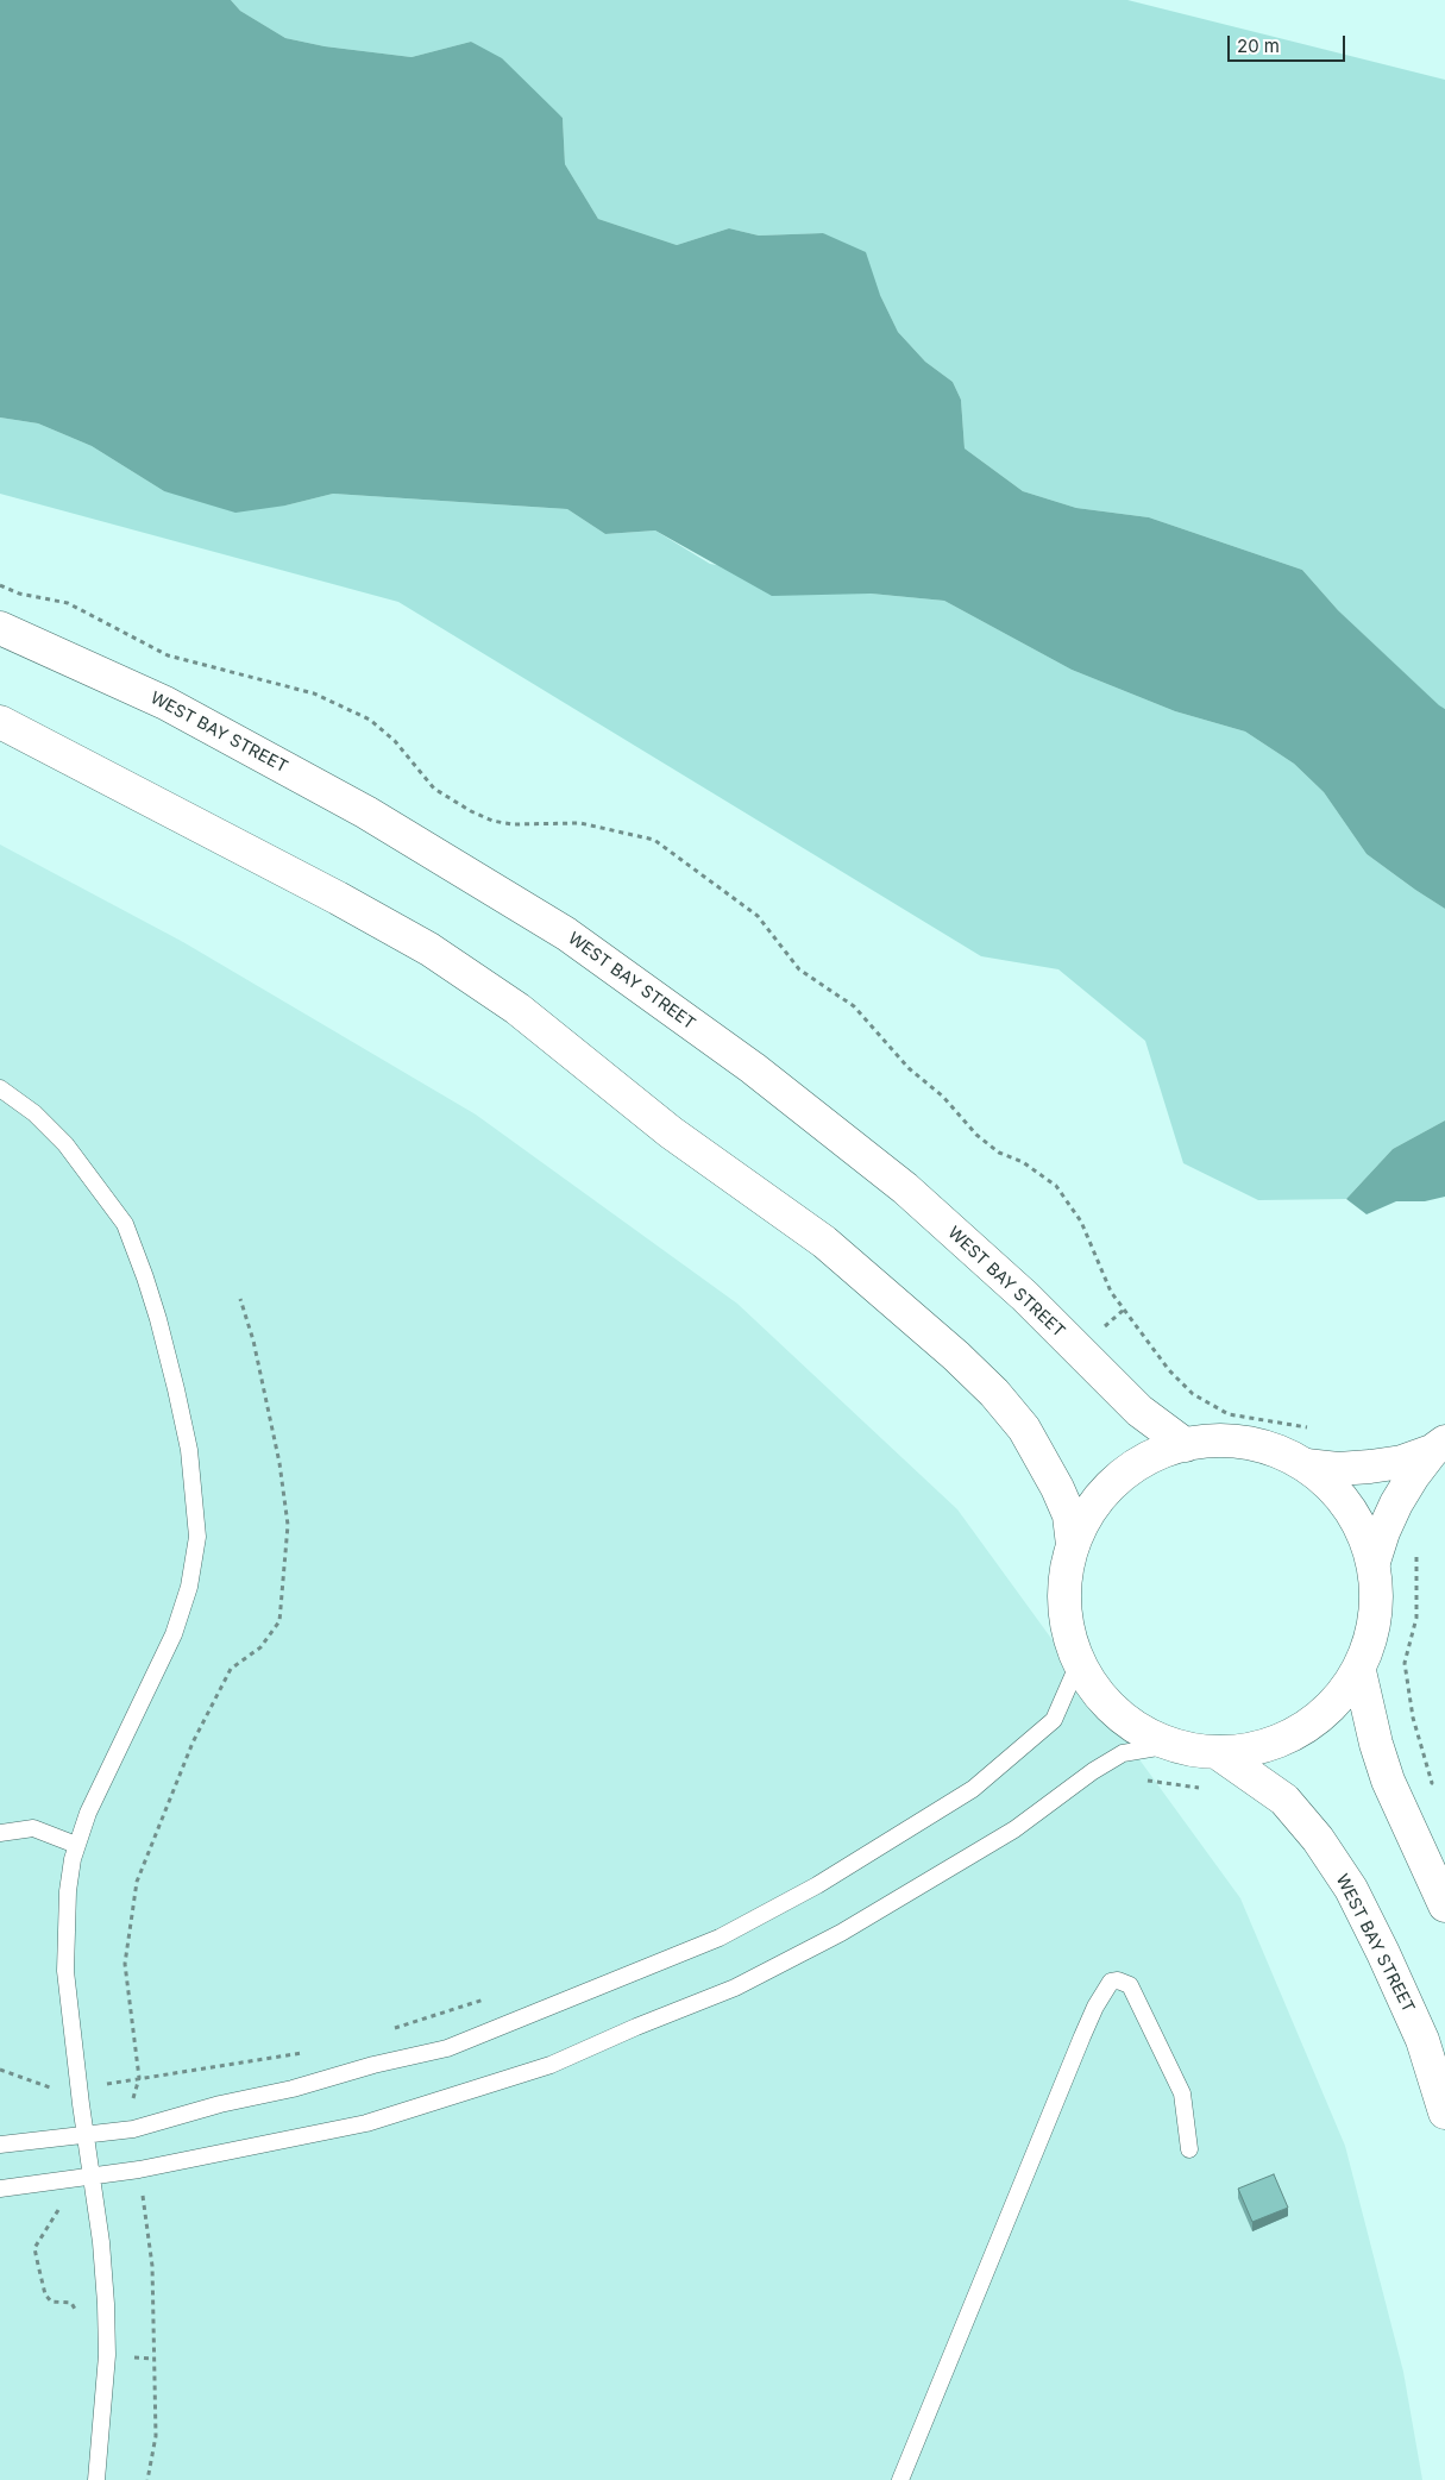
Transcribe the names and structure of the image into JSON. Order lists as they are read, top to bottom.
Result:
{
  "streets": {
    "main road": ["WEST BAY STREET"]
  },
  "scale_bar": "20 m"
}
